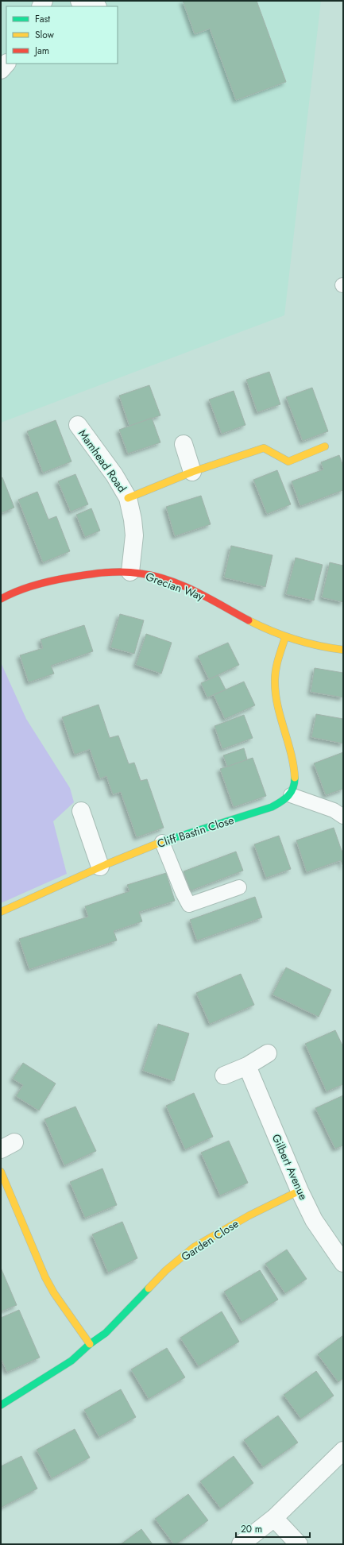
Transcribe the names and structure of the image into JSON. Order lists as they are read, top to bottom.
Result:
{
  "streets": {
    "street": [
      "Mamhead Road",
      "Grecian Way",
      "Cliff Bastin Close",
      "Gilbert Avenue",
      "Garden Close"
    ]
  },
  "crossings": [
    ["Mamhead Road", "Grecian Way"],
    ["Gilbert Avenue", "Garden Close"]
  ],
  "legend": ["Fast", "Slow", "Jam"],
  "scale_bar": "20 m"
}
